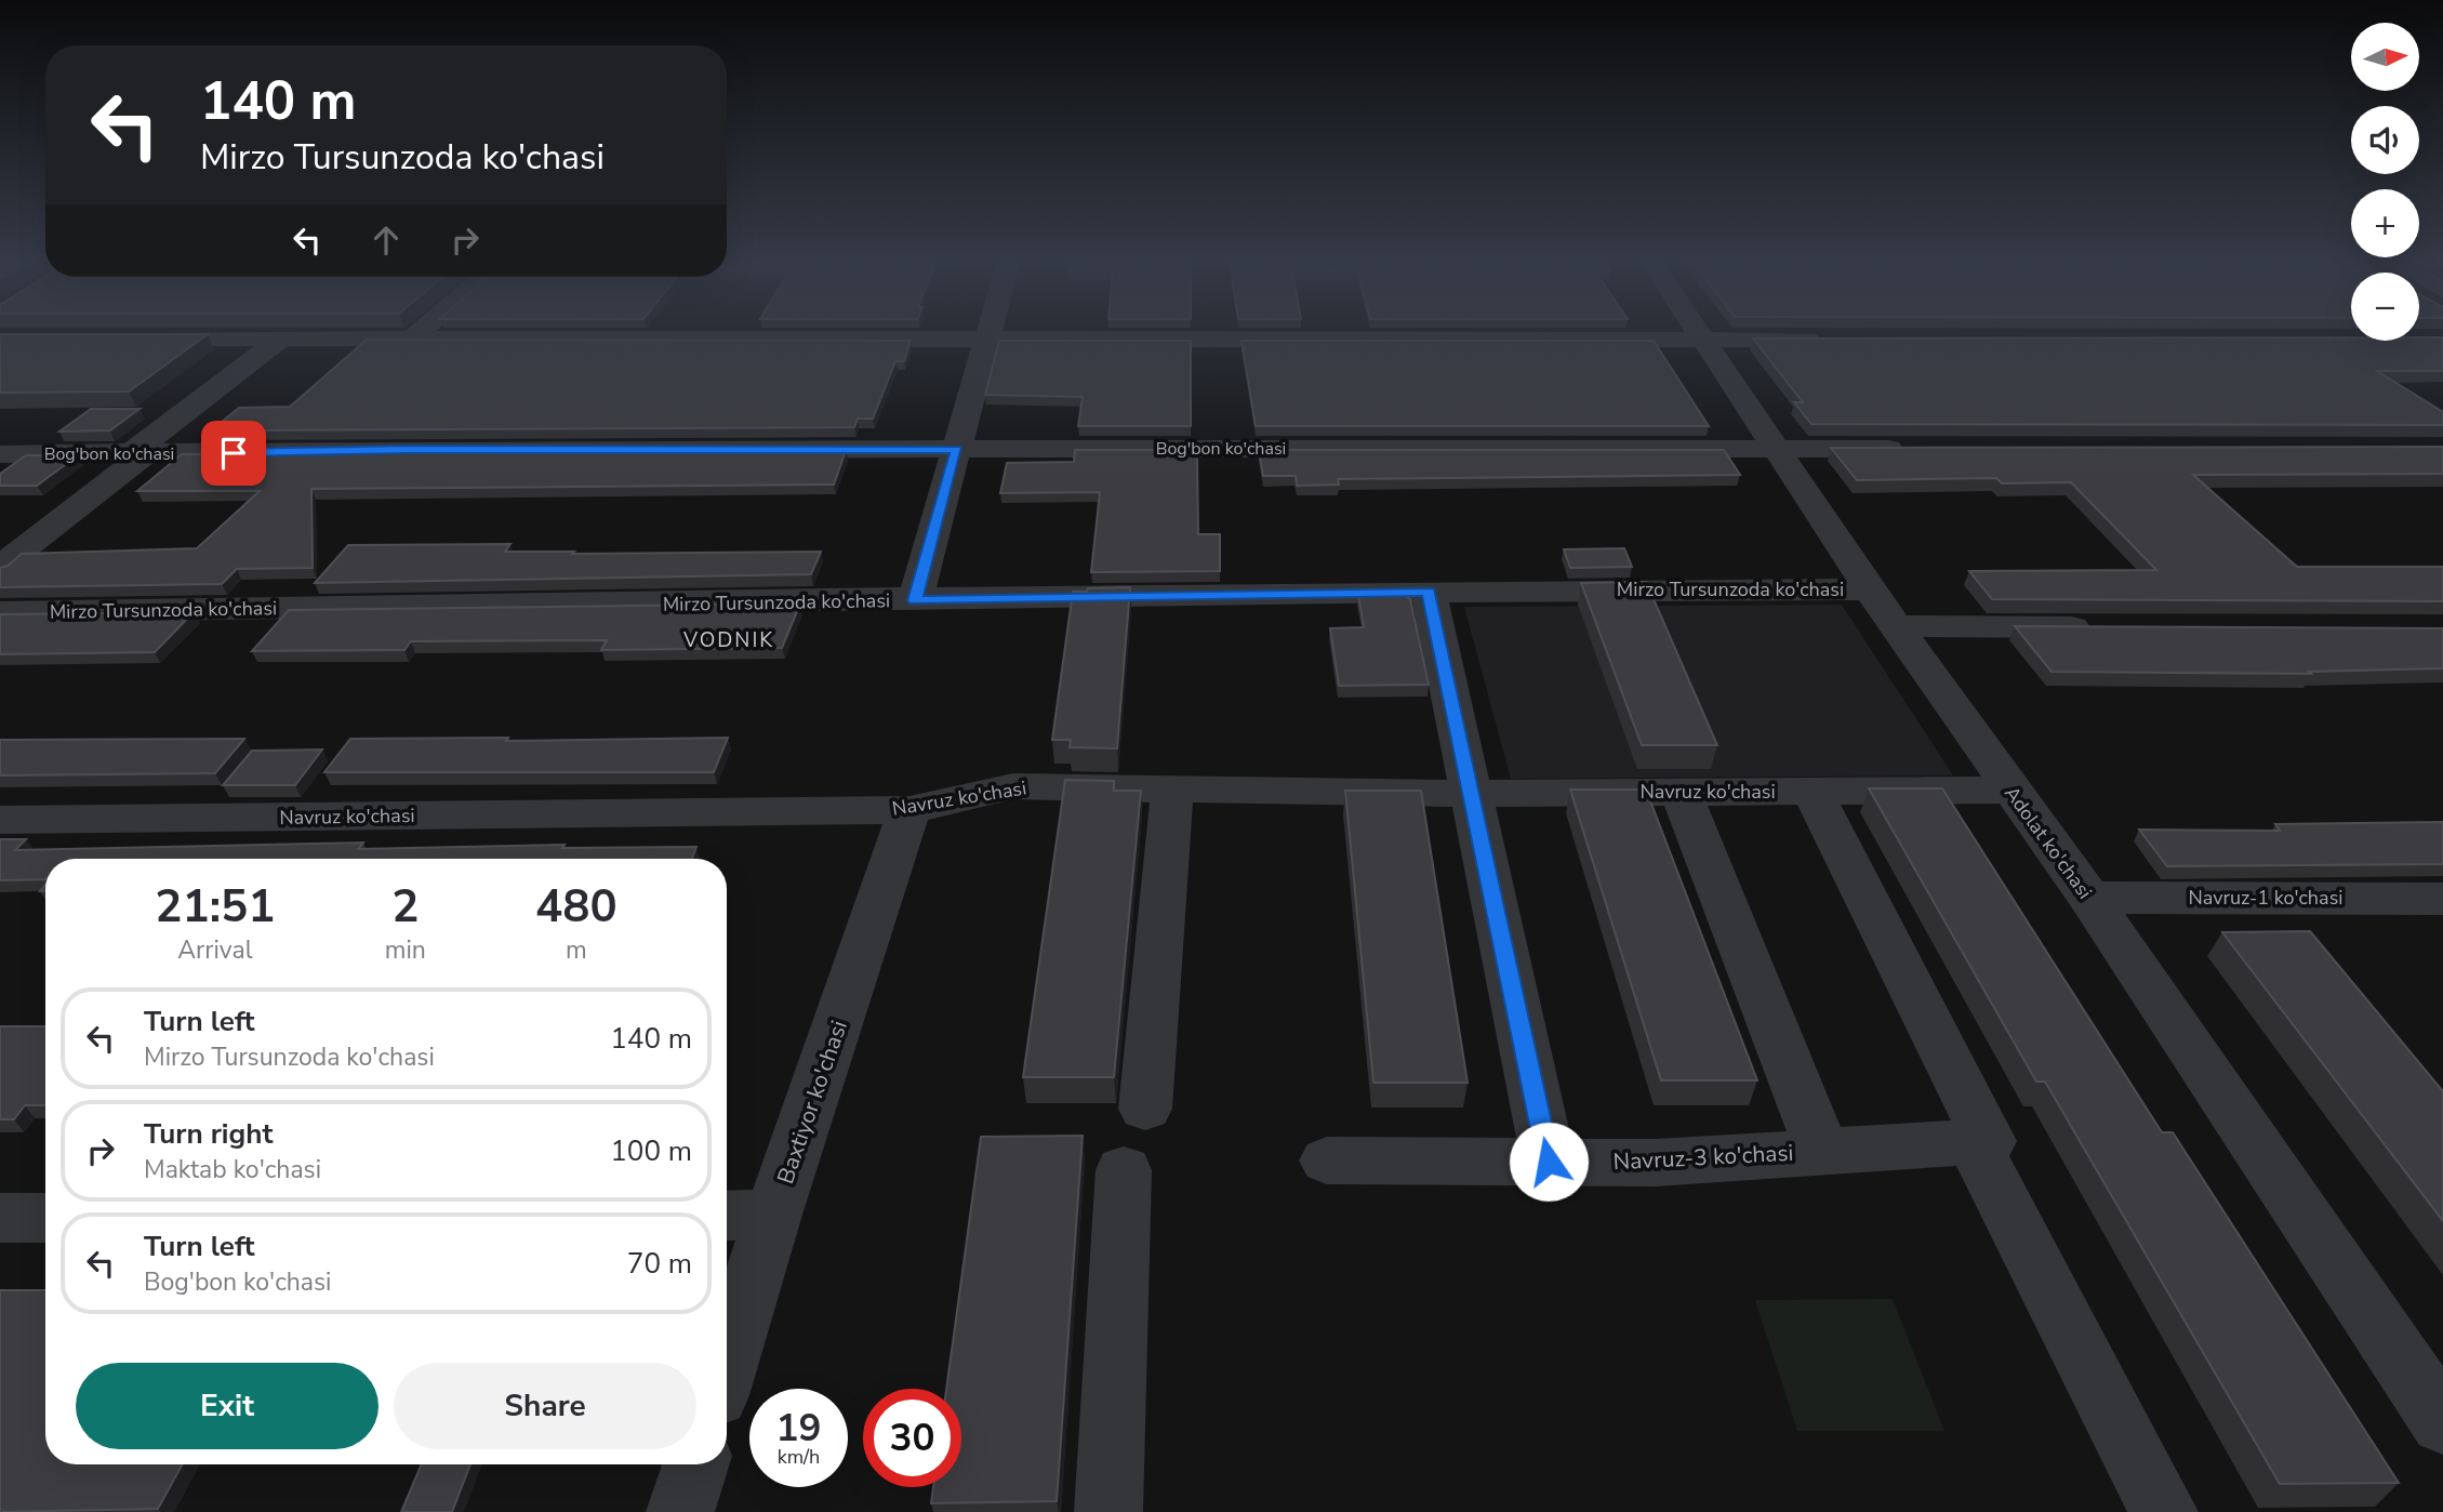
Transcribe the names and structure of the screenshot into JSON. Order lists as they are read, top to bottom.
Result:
{
  "streets": {
    "street": [
      "Bog'bon ko'chasi",
      "Mirzo Tursunzoda ko'chasi",
      "Navruz ko'chasi",
      "Adolat ko'chasi",
      "Navruz-1 ko'chasi",
      "Baxtiyor ko'chasi",
      "Navruz-3 ko'chasi"
    ]
  },
  "crossings": [
    ["Bog'bon ko'chasi", "Adolat ko'chasi"],
    ["Mirzo Tursunzoda ko'chasi", "Adolat ko'chasi"],
    ["Navruz ko'chasi", "Adolat ko'chasi"],
    ["Navruz ko'chasi", "Baxtiyor ko'chasi"],
    ["Adolat ko'chasi", "Navruz-1 ko'chasi"]
  ],
  "districts": ["VODNIK"],
  "north": "right",
  "page": {
    "map_buttons": ["+", "−"],
    "turn": ["140 m", "Mirzo Tursunzoda ko'chasi"],
    "eta": [
      "21:51",
      "Arrival",
      "2",
      "min",
      "480",
      "m"
    ],
    "list": [
      {
        "name": "Turn left",
        "note": "Mirzo Tursunzoda ko'chasi",
        "value": "140 m"
      },
      {
        "name": "Turn right",
        "note": "Maktab ko'chasi",
        "value": "100 m"
      },
      {
        "name": "Turn left",
        "note": "Bog'bon ko'chasi",
        "value": "70 m"
      }
    ],
    "buttons": ["Exit", "Share"],
    "speed": "19 km/h",
    "limit": "30"
  }
}
